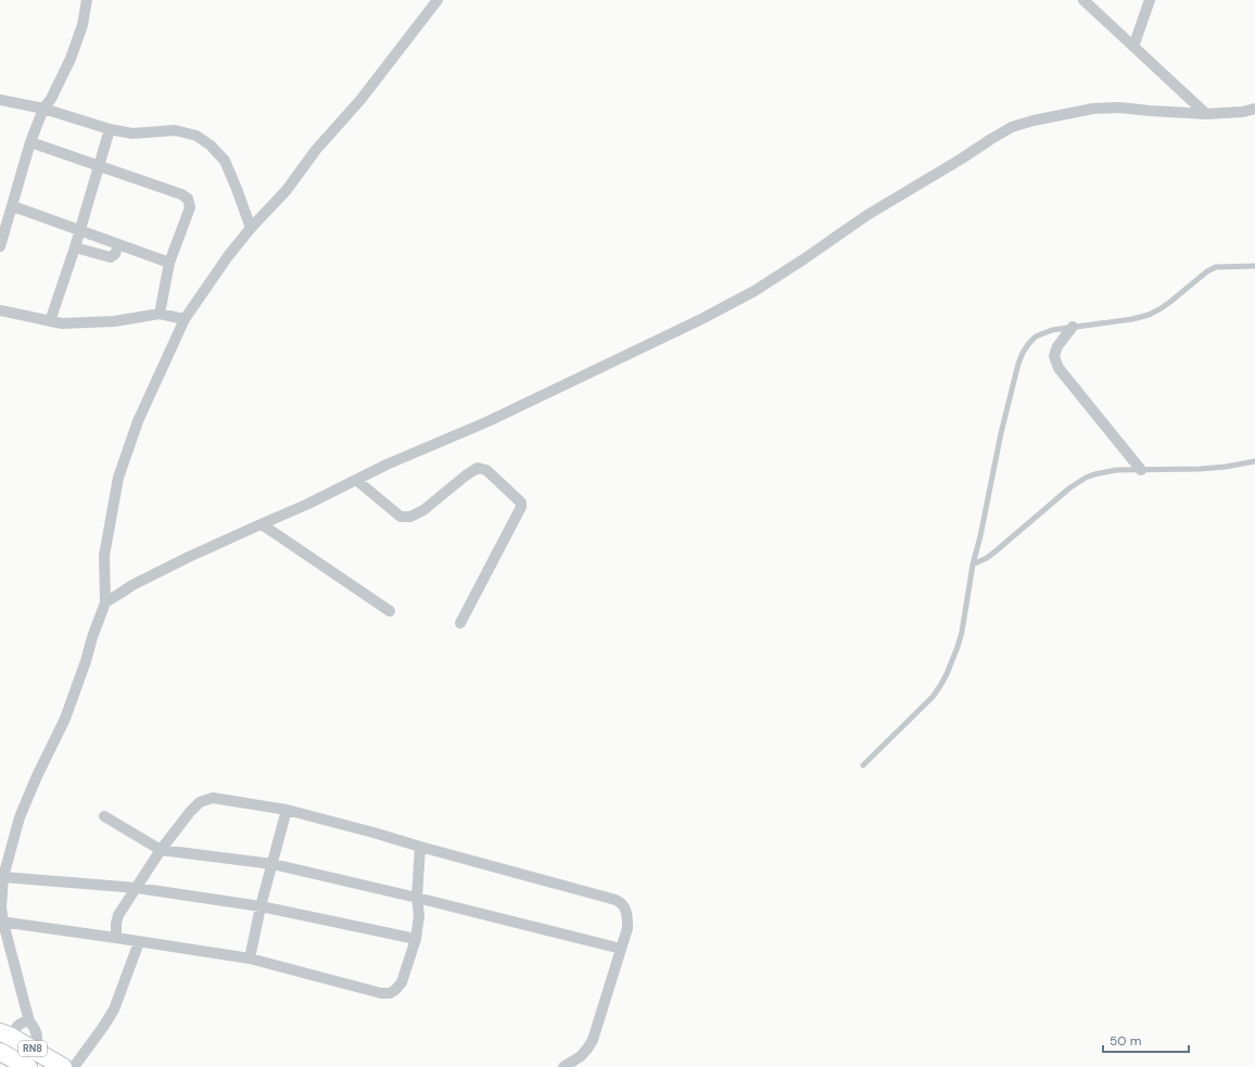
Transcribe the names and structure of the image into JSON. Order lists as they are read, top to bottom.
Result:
{
  "streets": {
    "main road": ["RN8"]
  },
  "scale_bar": "50 m"
}
